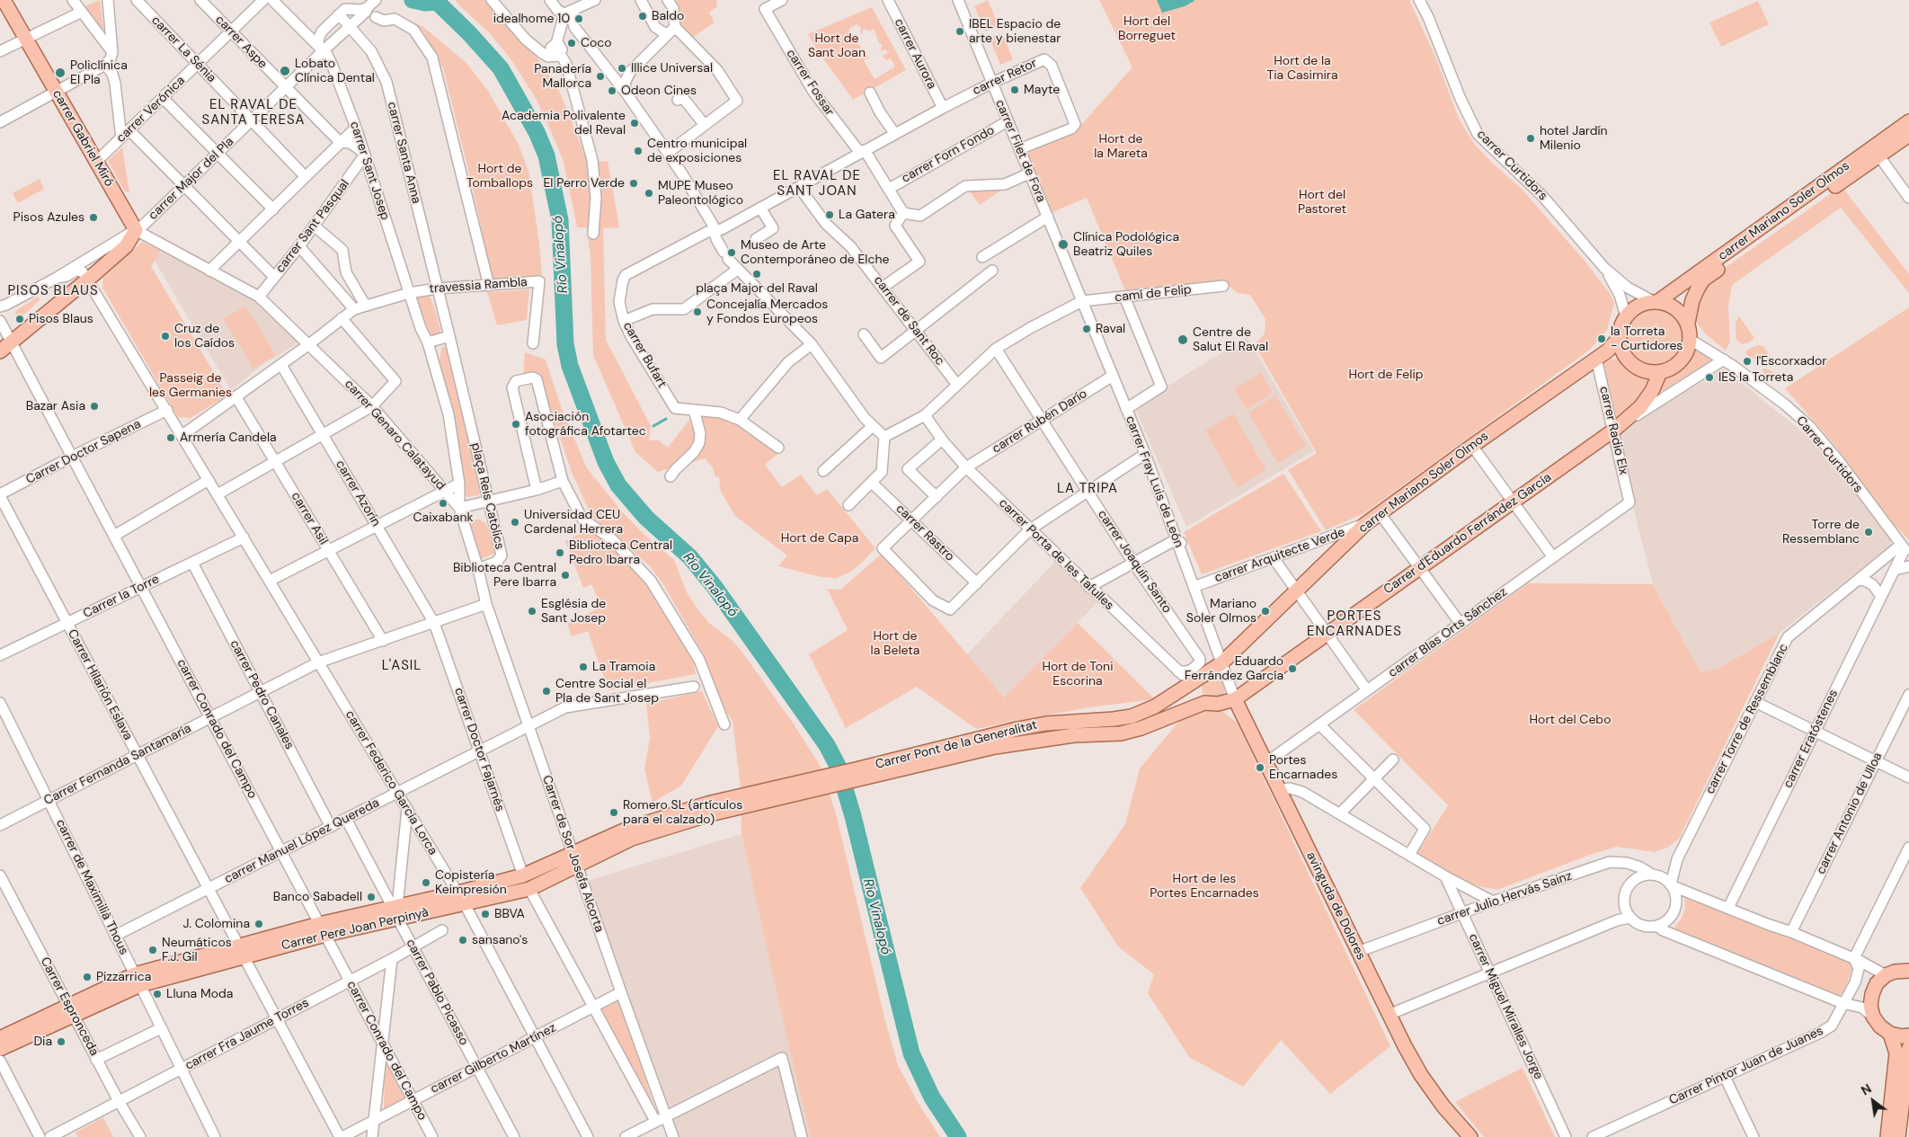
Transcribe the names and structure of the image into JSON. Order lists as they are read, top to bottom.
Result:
{
  "streets": {
    "main road": [
      "carrer Gabriel Miró",
      "carrer Mariano Soler Olmos",
      "Carrer d'Eduardo Ferrández García",
      "Carrer Pont de la Generalitat",
      "avinguda de Dolores",
      "Carrer Pere Joan Perpinyà"
    ],
    "street": [
      "carrer Aspe",
      "carrer La Sénia",
      "carrer Aurora",
      "carrer Retor",
      "carrer Fossar",
      "carrer Verónica",
      "carrer Filet de Fora",
      "carrer Santa Anna",
      "carrer Forn Fondo",
      "carrer Curtidors",
      "carrer Sant Josep",
      "carrer Major del Pla",
      "carrer Sant Pasqual",
      "travessia Rambla",
      "camí de Felip",
      "carrer de Sant Roc",
      "carrer Bufart",
      "carrer Rubén Darío",
      "carrer Radio Elx",
      "carrer Genaro Calatayud",
      "Carrer Doctor Sapena",
      "Carrer Curtidors",
      "carrer Fray Luis de León",
      "carrer Azorín",
      "plaça Reis Catòlics",
      "carrer Asil",
      "carrer Rastro",
      "carrer Porta de les Tafulles",
      "carrer Arquitecte Verde",
      "carrer Joaquín Santo",
      "Carrer la Torre",
      "carrer Blas Orts Sánchez",
      "Carrer Hilarión Eslava",
      "carrer Pedro Canales",
      "carrer Torre de Ressemblanc",
      "carrer Conrado del Campo",
      "carrer Eratóstenes",
      "carrer Doctor Fajarnés",
      "Carrer Fernanda Santamaría",
      "carrer Federico García Lorca",
      "carrer Antonio de Ulloa",
      "carrer Manuel López Quereda",
      "Carrer de Sor Josefa Alcorta",
      "carrer de Maximilià Thous",
      "carrer Julio Hervás Sainz",
      "carrer Pablo Picasso",
      "Carrer Espronceda",
      "carrer Miguel Miralles Jorge",
      "carrer Fra Jaume Torres",
      "carrer Gilberto Martínez",
      "Carrer Pintor Juan de Juanes"
    ]
  },
  "crossings": [
    ["carrer Aspe", "carrer Verónica"],
    ["carrer Aspe", "carrer Sant Josep"],
    ["carrer Aspe", "carrer Major del Pla"],
    ["carrer Aspe", "carrer Sant Pasqual"],
    ["carrer La Sénia", "carrer Verónica"],
    ["carrer La Sénia", "carrer Major del Pla"],
    ["carrer Aurora", "carrer Retor"],
    ["carrer Retor", "carrer Fossar"],
    ["carrer Retor", "carrer Filet de Fora"],
    ["carrer Retor", "carrer de Sant Roc"],
    ["carrer Retor", "carrer Bufart"],
    ["carrer Fossar", "carrer Forn Fondo"],
    ["carrer Verónica", "carrer Gabriel Miró"],
    ["carrer Gabriel Miró", "carrer Major del Pla"],
    ["carrer Filet de Fora", "carrer Forn Fondo"],
    ["carrer Filet de Fora", "camí de Felip"],
    ["carrer Filet de Fora", "carrer Fray Luis de León"],
    ["carrer Santa Anna", "carrer Major del Pla"],
    ["carrer Santa Anna", "travessia Rambla"],
    ["carrer Santa Anna", "plaça Reis Catòlics"],
    ["carrer Curtidors", "carrer Mariano Soler Olmos"],
    ["carrer Curtidors", "Carrer Curtidors"],
    ["carrer Curtidors", "Carrer d'Eduardo Ferrández García"],
    ["carrer Sant Josep", "carrer Major del Pla"],
    ["carrer Sant Josep", "carrer Sant Pasqual"],
    ["carrer Sant Josep", "travessia Rambla"],
    ["carrer Sant Josep", "plaça Reis Catòlics"],
    ["carrer Mariano Soler Olmos", "carrer Radio Elx"],
    ["carrer Mariano Soler Olmos", "Carrer Curtidors"],
    ["carrer Mariano Soler Olmos", "carrer Fray Luis de León"],
    ["carrer Mariano Soler Olmos", "Carrer d'Eduardo Ferrández García"],
    ["carrer Mariano Soler Olmos", "carrer Arquitecte Verde"],
    ["carrer Mariano Soler Olmos", "Carrer Pont de la Generalitat"],
    ["carrer Mariano Soler Olmos", "avinguda de Dolores"],
    ["travessia Rambla", "carrer Genaro Calatayud"],
    ["travessia Rambla", "plaça Reis Catòlics"],
    ["camí de Felip", "carrer Fray Luis de León"],
    ["carrer Rubén Darío", "carrer Fray Luis de León"],
    ["carrer Rubén Darío", "carrer Rastro"],
    ["carrer Rubén Darío", "carrer Porta de les Tafulles"],
    ["carrer Rubén Darío", "carrer Joaquín Santo"],
    ["carrer Radio Elx", "Carrer d'Eduardo Ferrández García"],
    ["carrer Radio Elx", "carrer Blas Orts Sánchez"],
    ["carrer Genaro Calatayud", "plaça Reis Catòlics"],
    ["Carrer Doctor Sapena", "Carrer Hilarión Eslava"],
    ["Carrer Doctor Sapena", "carrer Conrado del Campo"],
    ["Carrer Curtidors", "Carrer d'Eduardo Ferrández García"],
    ["Carrer Curtidors", "carrer Torre de Ressemblanc"],
    ["Carrer Curtidors", "carrer Eratóstenes"],
    ["carrer Fray Luis de León", "carrer Arquitecte Verde"],
    ["carrer Fray Luis de León", "Carrer Pont de la Generalitat"],
    ["carrer Fray Luis de León", "avinguda de Dolores"],
    ["carrer Azorín", "carrer Doctor Fajarnés"],
    ["carrer Azorín", "Carrer Fernanda Santamaría"],
    ["plaça Reis Catòlics", "Carrer de Sor Josefa Alcorta"],
    ["carrer Asil", "Carrer Fernanda Santamaría"],
    ["Carrer d'Eduardo Ferrández García", "Carrer Pont de la Generalitat"],
    ["Carrer d'Eduardo Ferrández García", "avinguda de Dolores"],
    ["carrer Porta de les Tafulles", "carrer Joaquín Santo"],
    ["carrer Porta de les Tafulles", "Carrer Pont de la Generalitat"],
    ["Carrer la Torre", "Carrer Hilarión Eslava"],
    ["Carrer la Torre", "carrer Pedro Canales"],
    ["Carrer la Torre", "carrer Conrado del Campo"],
    ["Carrer la Torre", "carrer Federico García Lorca"],
    ["carrer Blas Orts Sánchez", "avinguda de Dolores"],
    ["Carrer Hilarión Eslava", "Carrer Fernanda Santamaría"],
    ["Carrer Hilarión Eslava", "carrer Manuel López Quereda"],
    ["Carrer Hilarión Eslava", "Carrer Pere Joan Perpinyà"],
    ["Carrer Hilarión Eslava", "carrer Fra Jaume Torres"],
    ["Carrer Hilarión Eslava", "carrer Gilberto Martínez"],
    ["carrer Pedro Canales", "Carrer Fernanda Santamaría"],
    ["carrer Pedro Canales", "carrer Manuel López Quereda"],
    ["carrer Torre de Ressemblanc", "carrer Eratóstenes"],
    ["carrer Torre de Ressemblanc", "carrer Julio Hervás Sainz"],
    ["carrer Conrado del Campo", "Carrer Fernanda Santamaría"],
    ["carrer Conrado del Campo", "carrer Manuel López Quereda"],
    ["carrer Conrado del Campo", "Carrer Pere Joan Perpinyà"],
    ["carrer Conrado del Campo", "carrer Fra Jaume Torres"],
    ["carrer Conrado del Campo", "carrer Gilberto Martínez"],
    ["Carrer Pont de la Generalitat", "avinguda de Dolores"],
    ["Carrer Pont de la Generalitat", "Carrer Pere Joan Perpinyà"],
    ["carrer Doctor Fajarnés", "Carrer Fernanda Santamaría"],
    ["carrer Doctor Fajarnés", "carrer Manuel López Quereda"],
    ["carrer Doctor Fajarnés", "Carrer Pere Joan Perpinyà"],
    ["Carrer Fernanda Santamaría", "carrer Federico García Lorca"],
    ["Carrer Fernanda Santamaría", "Carrer de Sor Josefa Alcorta"],
    ["Carrer Fernanda Santamaría", "carrer de Maximilià Thous"],
    ["carrer Federico García Lorca", "carrer Manuel López Quereda"],
    ["carrer Federico García Lorca", "Carrer Pere Joan Perpinyà"],
    ["carrer Federico García Lorca", "carrer Gilberto Martínez"],
    ["carrer Manuel López Quereda", "Carrer de Sor Josefa Alcorta"],
    ["carrer Manuel López Quereda", "carrer de Maximilià Thous"],
    ["carrer Manuel López Quereda", "carrer Pablo Picasso"],
    ["Carrer de Sor Josefa Alcorta", "Carrer Pere Joan Perpinyà"],
    ["Carrer de Sor Josefa Alcorta", "carrer Gilberto Martínez"],
    ["carrer de Maximilià Thous", "Carrer Pere Joan Perpinyà"],
    ["carrer de Maximilià Thous", "carrer Fra Jaume Torres"],
    ["carrer Julio Hervás Sainz", "avinguda de Dolores"],
    ["carrer Julio Hervás Sainz", "carrer Miguel Miralles Jorge"],
    ["Carrer Pere Joan Perpinyà", "carrer Pablo Picasso"],
    ["Carrer Pere Joan Perpinyà", "Carrer Espronceda"],
    ["carrer Pablo Picasso", "carrer Fra Jaume Torres"],
    ["carrer Pablo Picasso", "carrer Gilberto Martínez"],
    ["Carrer Espronceda", "carrer Fra Jaume Torres"]
  ],
  "districts": [
    "EL RAVAL DE SANTA TERESA",
    "EL RAVAL DE SANT JOAN",
    "PISOS BLAUS",
    "LA TRIPA",
    "PORTES ENCARNADES",
    "L'ASIL"
  ],
  "water": ["Río Vinalopó"],
  "parks": [
    "Hort del Borreguet",
    "Hort de Sant Joan",
    "Hort de la Tia Casimira",
    "Hort de la Mareta",
    "Hort de Tomballops",
    "Hort del Pastoret",
    "Hort de Felip",
    "Passeig de les Germanies",
    "Hort de Capa",
    "Hort de la Beleta",
    "Hort de Toni Escorina",
    "Hort del Cebo",
    "Hort de les Portes Encarnades"
  ],
  "places": [
    "Baldo",
    "idealhome 10",
    "IBEL Espacio de arte y bienestar",
    "Coco",
    "Illice Universal",
    "Lobato Clínica Dental",
    "Policlínica El Pla",
    "Panadería Mallorca",
    "Mayte",
    "Odeon Cines",
    "Academia Polivalente del Reval",
    "hotel Jardín Milenio",
    "Centro municipal de exposiciones",
    "El Perro Verde",
    "MUPE Museo Paleontológico",
    "La Gatera",
    "Pisos Azules",
    "Clínica Podológica Beatriz Quiles",
    "Museo de Arte Contemporáneo de Elche",
    "plaça Major del Raval",
    "Concejalía Mercados y Fondos Europeos",
    "Pisos Blaus",
    "Raval",
    "Cruz de los Caídos",
    "la Torreta - Curtidores",
    "Centre de Salut El Raval",
    "l'Escorxador",
    "IES la Torreta",
    "Bazar Asia",
    "Asociación fotográfica Afotartec",
    "Armería Candela",
    "Caixabank",
    "Universidad CEU Cardenal Herrera",
    "Torre de Ressemblanc",
    "Biblioteca Central Pedro Ibarra",
    "Biblioteca Central Pere Ibarra",
    "Església de Sant Josep",
    "Mariano Soler Olmos",
    "La Tramoia",
    "Eduardo Ferrández García",
    "Centre Social el Pla de Sant Josep",
    "Portes Encarnades",
    "Romero SL (artículos para el calzado)",
    "Copistería Keimpresión",
    "Banco Sabadell",
    "BBVA",
    "J. Colomina",
    "sansano's",
    "Neumáticos F.J. Gil",
    "Pizzarrica",
    "Lluna Moda",
    "Dia"
  ],
  "north": "top left"
}
